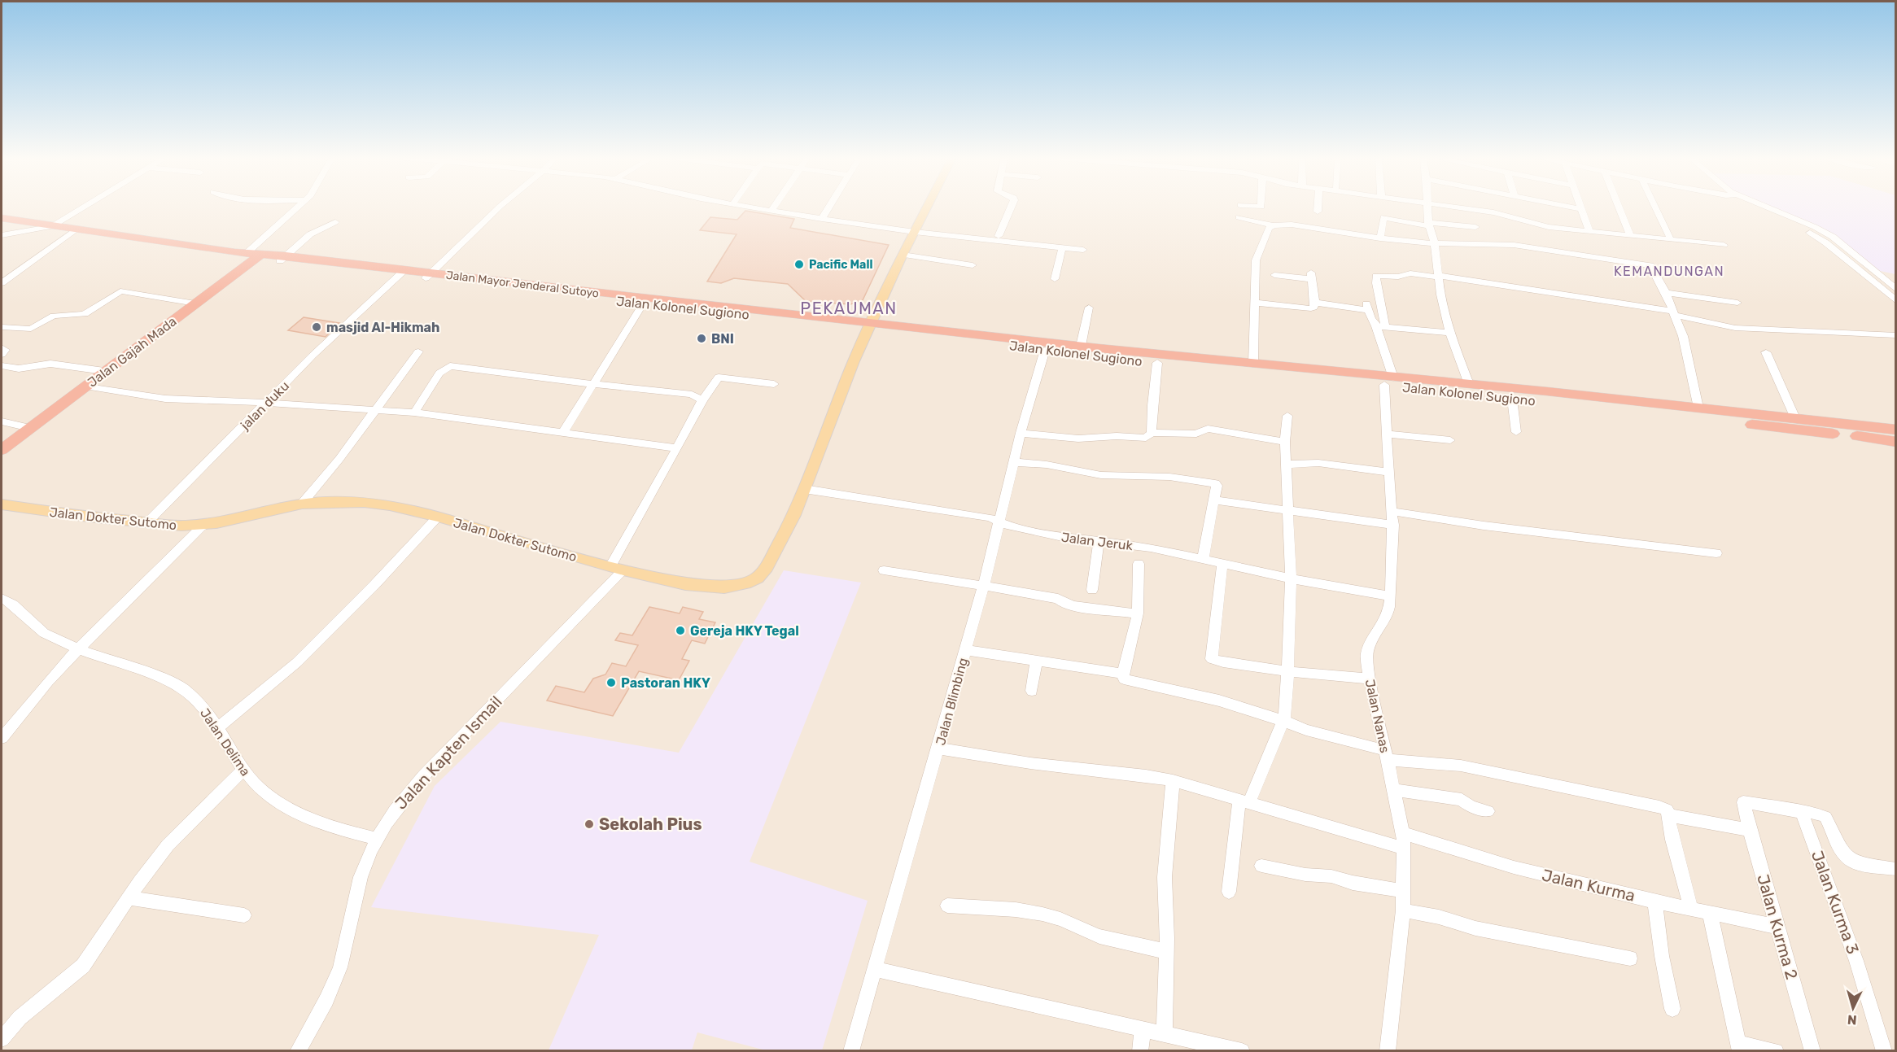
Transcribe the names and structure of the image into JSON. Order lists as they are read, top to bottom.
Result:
{
  "streets": {
    "highway": ["Jalan Kolonel Sugiono", "Jalan Gajah Mada"],
    "main road": ["Jalan Dokter Sutomo"],
    "street": [
      "jalan duku",
      "Jalan Jeruk",
      "Jalan Blimbing",
      "Jalan Nanas",
      "Jalan Delima",
      "Jalan Kapten Ismail",
      "Jalan Kurma",
      "Jalan Kurma 3",
      "Jalan Kurma 2"
    ]
  },
  "crossings": [
    ["Jalan Kolonel Sugiono", "Jalan Gajah Mada"],
    ["Jalan Kolonel Sugiono", "jalan duku"],
    ["Jalan Kolonel Sugiono", "Jalan Dokter Sutomo"],
    ["Jalan Kolonel Sugiono", "Jalan Blimbing"],
    ["Jalan Kolonel Sugiono", "Jalan Nanas"],
    ["jalan duku", "Jalan Dokter Sutomo"],
    ["Jalan Dokter Sutomo", "Jalan Jeruk"],
    ["Jalan Dokter Sutomo", "Jalan Kapten Ismail"],
    ["Jalan Jeruk", "Jalan Blimbing"],
    ["Jalan Jeruk", "Jalan Nanas"],
    ["Jalan Blimbing", "Jalan Kurma"],
    ["Jalan Nanas", "Jalan Kurma"],
    ["Jalan Delima", "Jalan Kapten Ismail"],
    ["Jalan Kurma", "Jalan Kurma 2"],
    ["Jalan Kurma 3", "Jalan Kurma 2"]
  ],
  "districts": ["KEMANDUNGAN", "PEKAUMAN"],
  "places": [
    "Pacific Mall",
    "masjid Al-Hikmah",
    "BNI",
    "Gereja HKY Tegal",
    "Pastoran HKY",
    "Sekolah Pius"
  ],
  "north": "bottom"
}
